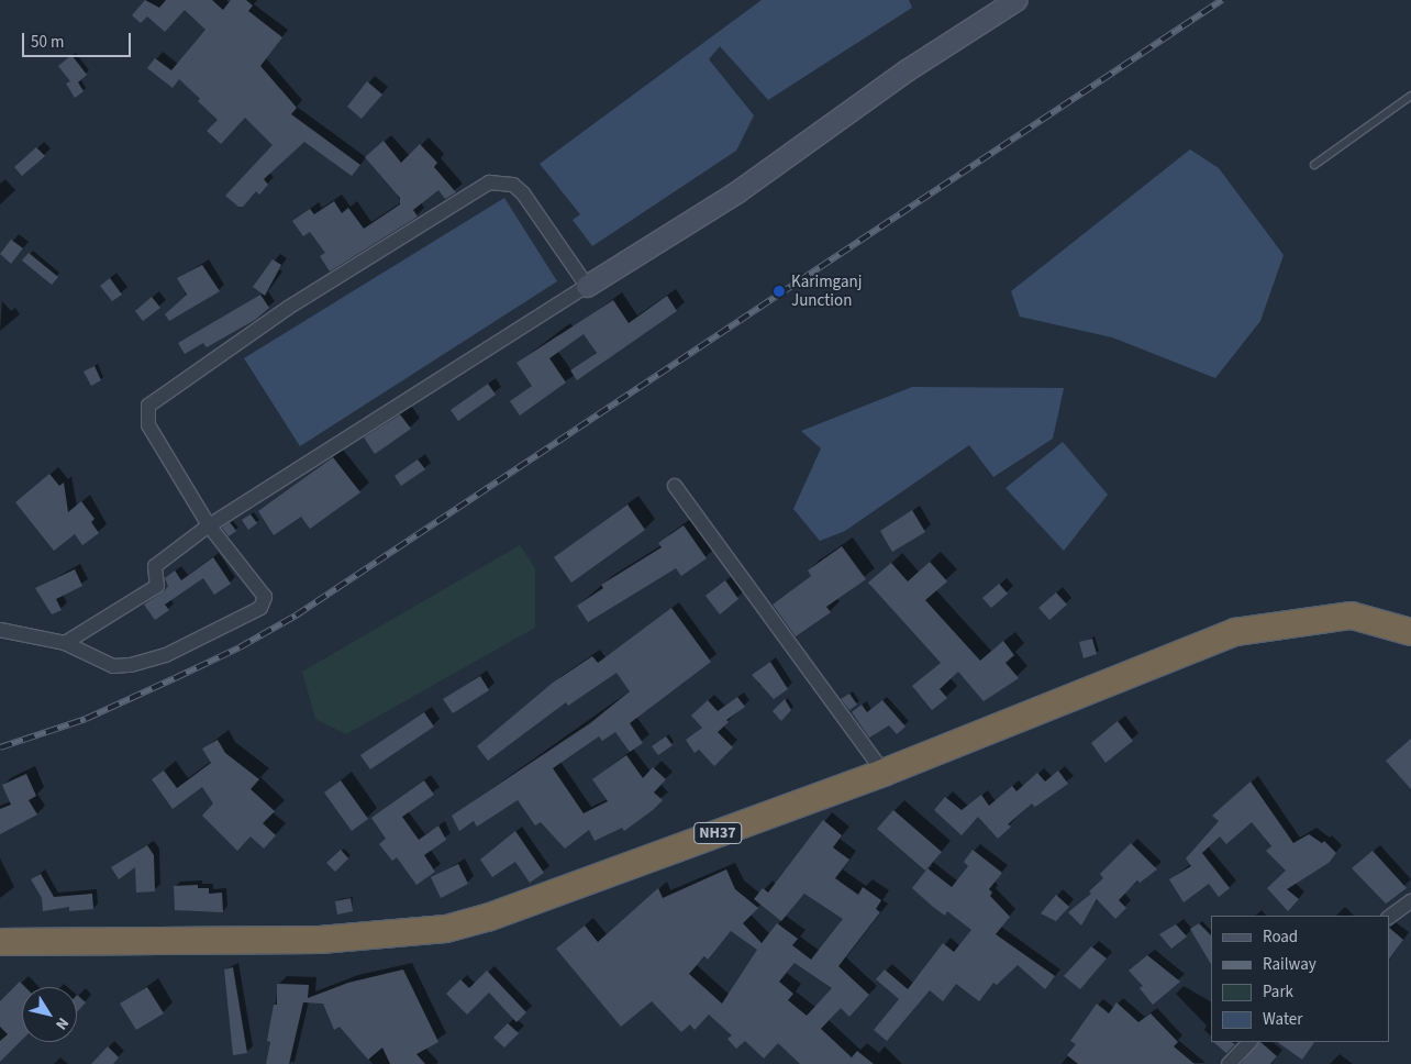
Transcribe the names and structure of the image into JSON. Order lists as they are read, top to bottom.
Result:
{
  "streets": {
    "highway": ["NH37"]
  },
  "places": ["Karimganj Junction"],
  "legend": [
    "Road",
    "Railway",
    "Park",
    "Water"
  ],
  "scale_bar": "50 m",
  "north": "bottom right"
}
